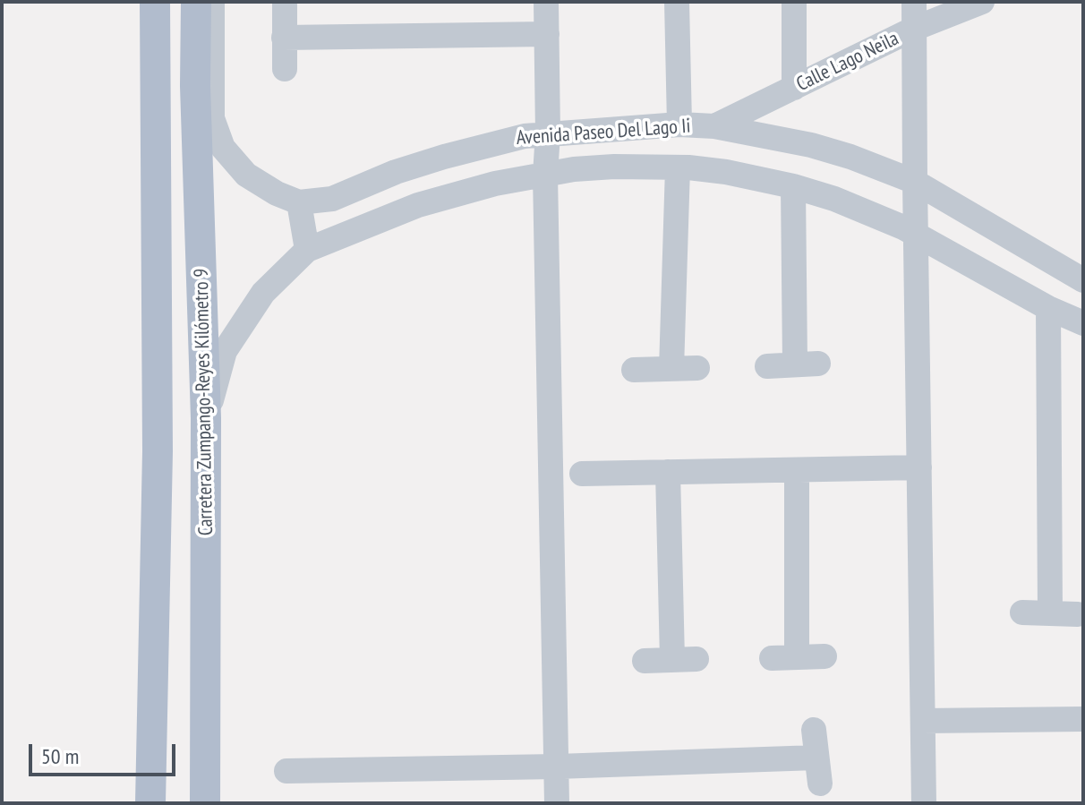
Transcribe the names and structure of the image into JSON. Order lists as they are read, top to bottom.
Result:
{
  "streets": {
    "main road": ["Carretera Zumpango-Reyes Kilómetro 9"],
    "street": ["Calle Lago Neila", "Avenida Paseo Del Lago Ii"]
  },
  "crossings": [
    ["Calle Lago Neila", "Avenida Paseo Del Lago Ii"],
    ["Avenida Paseo Del Lago Ii", "Carretera Zumpango-Reyes Kilómetro 9"]
  ],
  "scale_bar": "50 m"
}
